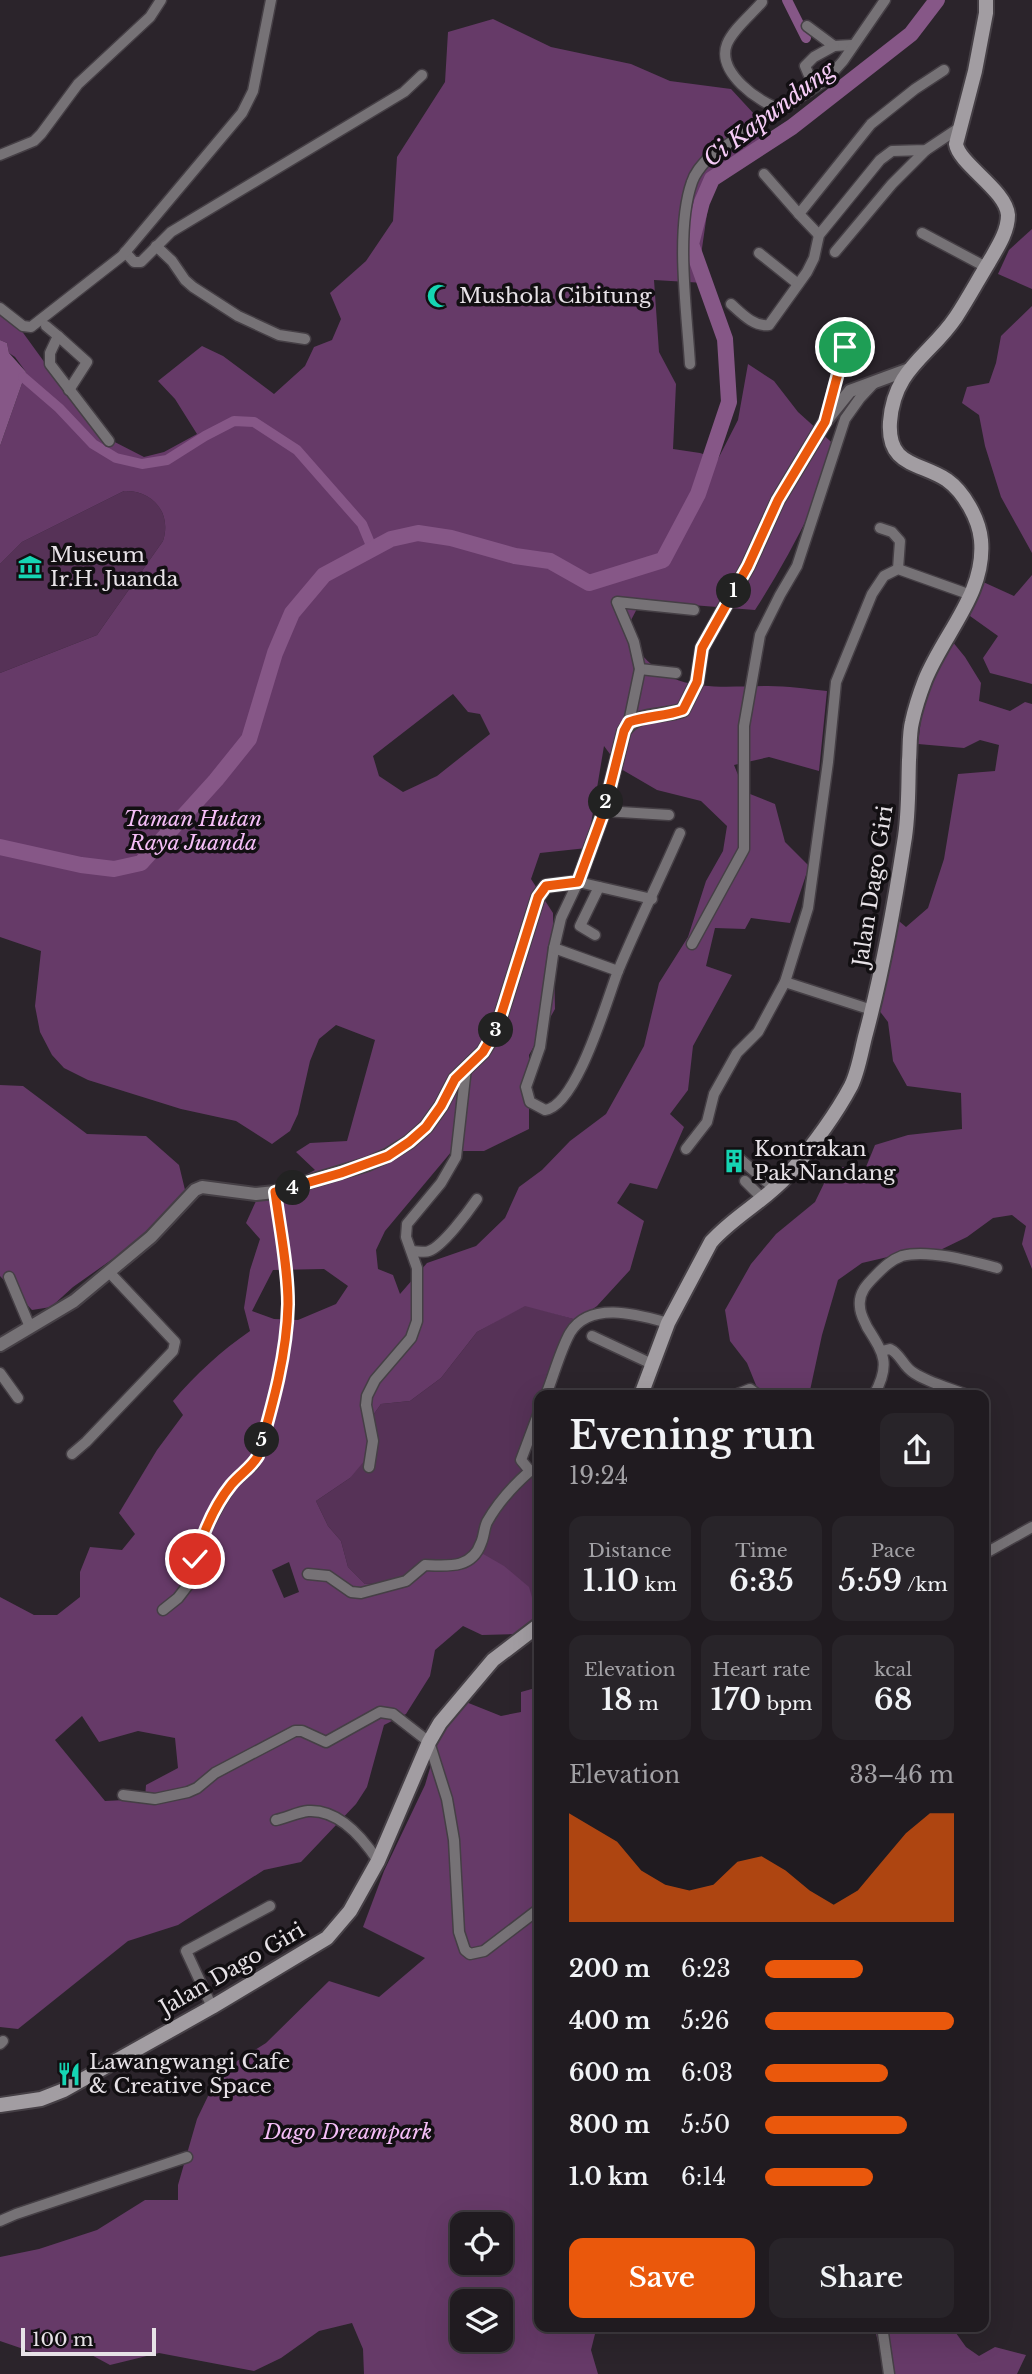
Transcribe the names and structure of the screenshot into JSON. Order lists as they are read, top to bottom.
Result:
{
  "streets": {
    "main road": ["Jalan Dago Giri"]
  },
  "water": ["Ci Kapundung"],
  "parks": ["Taman Hutan Raya Juanda", "Dago Dreampark"],
  "places": {
    "mosque": ["Mushola Cibitung"],
    "museum": ["Museum Ir.H. Juanda"],
    "building": ["Kontrakan Pak Nandang"],
    "restaurant": ["Lawangwangi Cafe & Creative Space"]
  },
  "scale_bar": "100 m",
  "page": {
    "pins": [
      "1",
      "2",
      "3",
      "4",
      "5"
    ],
    "heading": ["Evening run", "19:24"],
    "stats": [
      ["Distance", "1.10 km"],
      ["Time", "6:35"],
      ["Pace", "5:59 /km"],
      ["Elevation", "18 m"],
      ["Heart rate", "170 bpm"],
      ["kcal", "68"]
    ],
    "chart": ["Elevation", "33–46 m"],
    "list": [
      {
        "name": "200 m",
        "note": "6:23"
      },
      {
        "name": "400 m",
        "note": "5:26"
      },
      {
        "name": "600 m",
        "note": "6:03"
      },
      {
        "name": "800 m",
        "note": "5:50"
      },
      {
        "name": "1.0 km",
        "note": "6:14"
      }
    ],
    "buttons": ["Save", "Share"],
    "scale": "100 m"
  }
}
